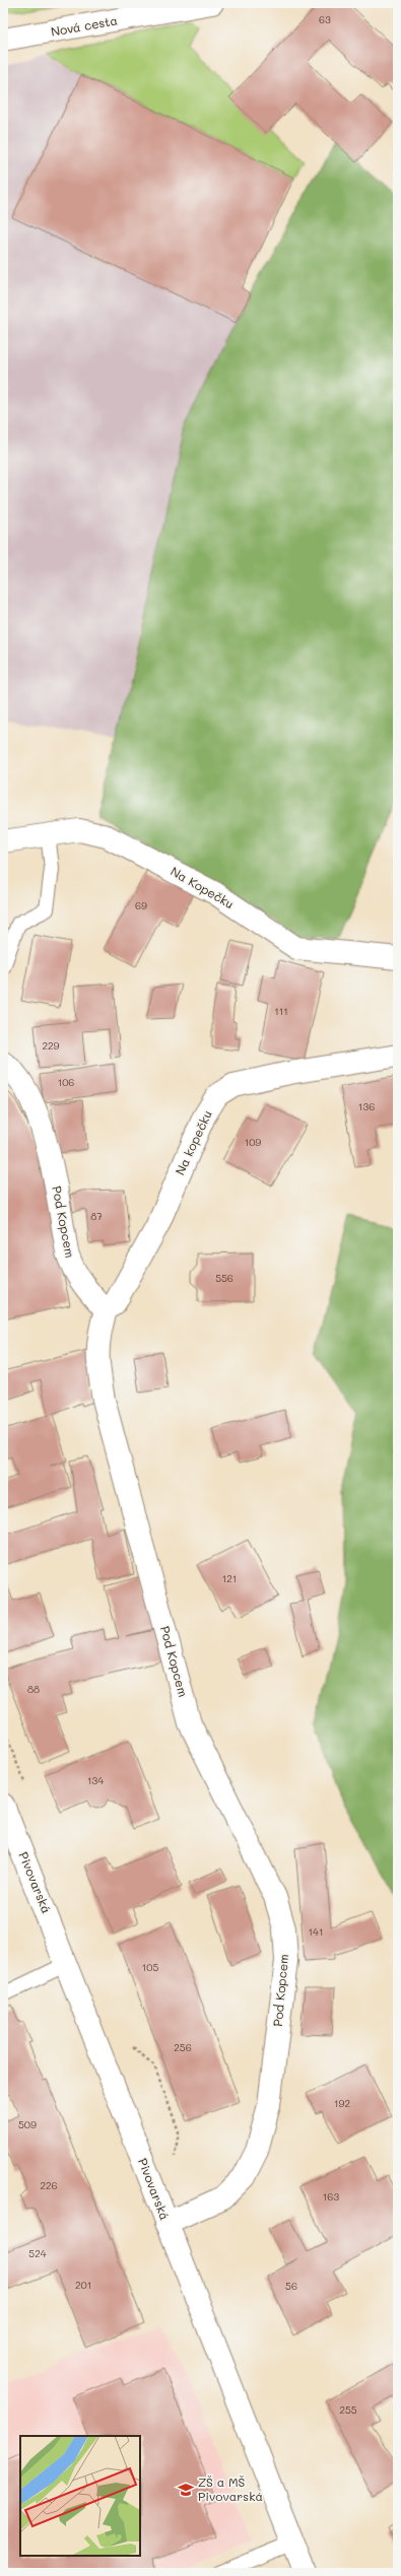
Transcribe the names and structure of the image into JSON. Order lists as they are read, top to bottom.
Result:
{
  "streets": {
    "street": [
      "Nová cesta",
      "Na Kopečku",
      "Na kopečku",
      "Pod Kopcem",
      "Pivovarská"
    ]
  },
  "crossings": [
    ["Na kopečku", "Pod Kopcem"],
    ["Pod Kopcem", "Pivovarská"]
  ],
  "places": {
    "school or university": ["ZŠ a MŠ Pivovarská"]
  },
  "house_numbers": [
    "63",
    "69",
    "111",
    "229",
    "106",
    "136",
    "109",
    "87",
    "556",
    "121",
    "88",
    "134",
    "141",
    "105",
    "256",
    "192",
    "509",
    "226",
    "163",
    "524",
    "201",
    "56",
    "255"
  ]
}
